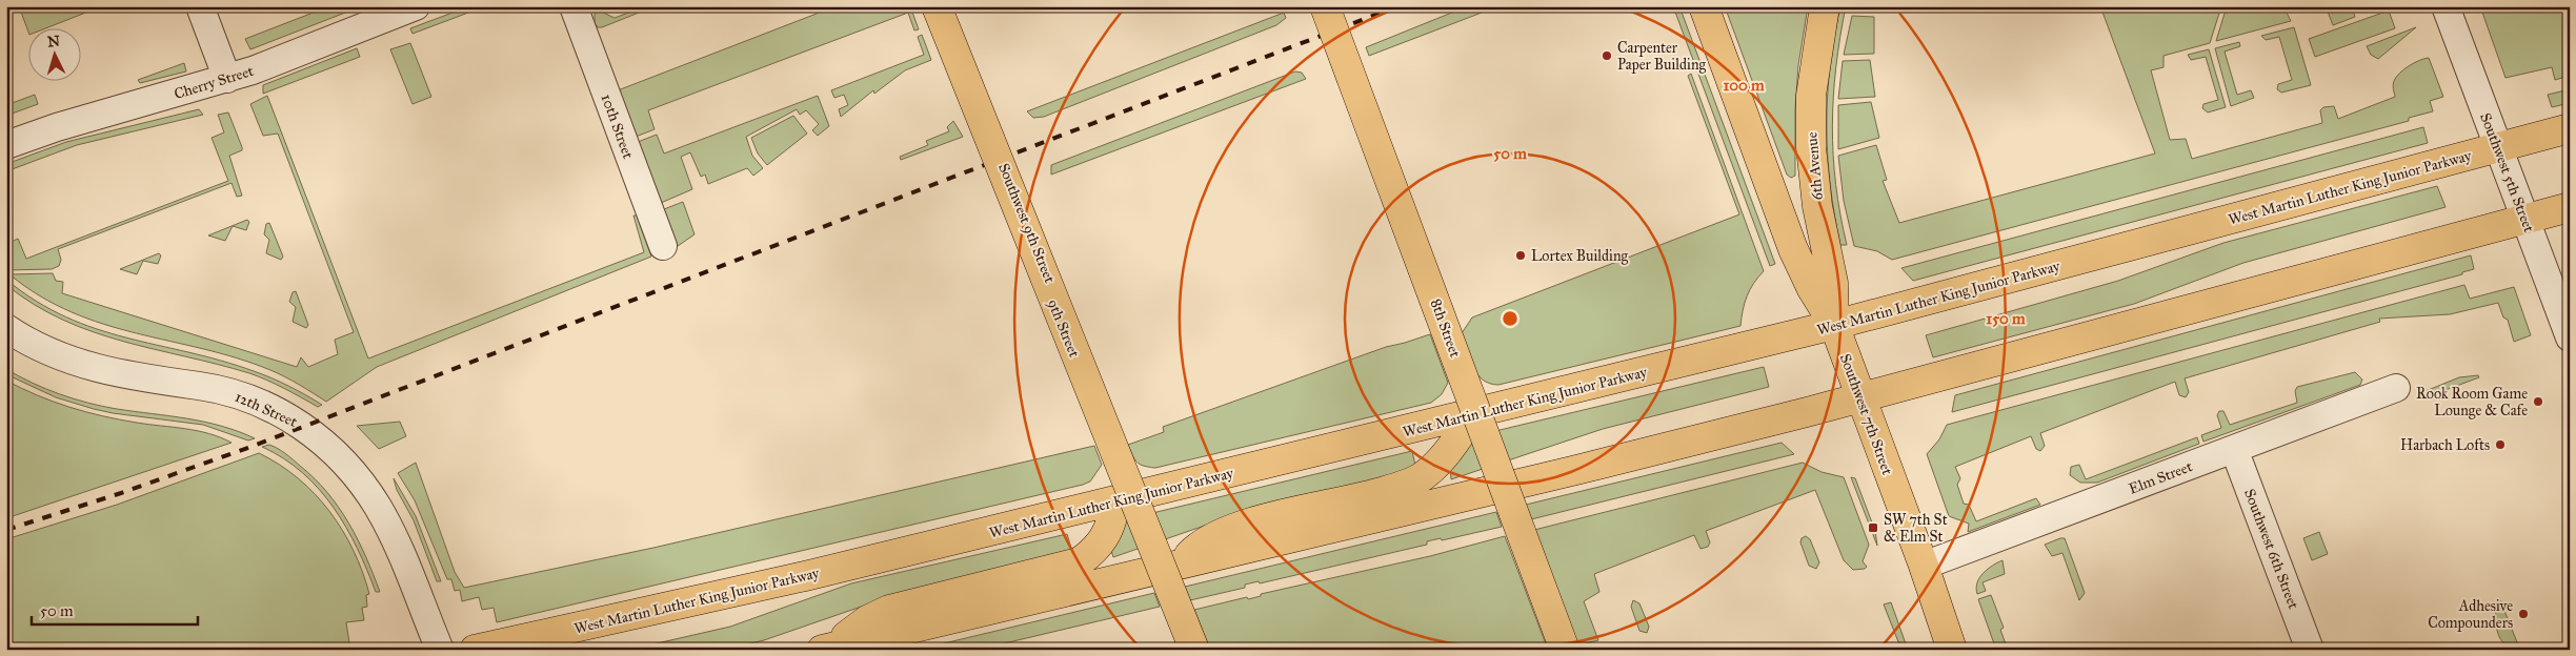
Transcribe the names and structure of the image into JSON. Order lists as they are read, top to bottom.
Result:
{
  "streets": {
    "main road": [
      "6th Avenue",
      "West Martin Luther King Junior Parkway",
      "9th Street",
      "8th Street",
      "Southwest 7th Street"
    ],
    "street": [
      "Cherry Street",
      "10th Street",
      "Southwest 5th Street",
      "Southwest 9th Street",
      "12th Street",
      "Elm Street",
      "Southwest 6th Street"
    ]
  },
  "crossings": [
    ["6th Avenue", "West Martin Luther King Junior Parkway"],
    ["6th Avenue", "Southwest 7th Street"],
    ["Southwest 5th Street", "West Martin Luther King Junior Parkway"],
    ["West Martin Luther King Junior Parkway", "Southwest 9th Street"],
    ["West Martin Luther King Junior Parkway", "Southwest 7th Street"],
    ["Southwest 7th Street", "Elm Street"],
    ["Elm Street", "Southwest 6th Street"]
  ],
  "places": {
    "other": [
      "Carpenter Paper Building",
      "Lortex Building",
      "Rook Room Game Lounge & Cafe",
      "Harbach Lofts",
      "Adhesive Compounders"
    ],
    "transit": ["SW 7th St & Elm St"]
  },
  "scale_bar": "50 m",
  "north": "top",
  "rings": ["100 m", "50 m", "150 m"]
}
